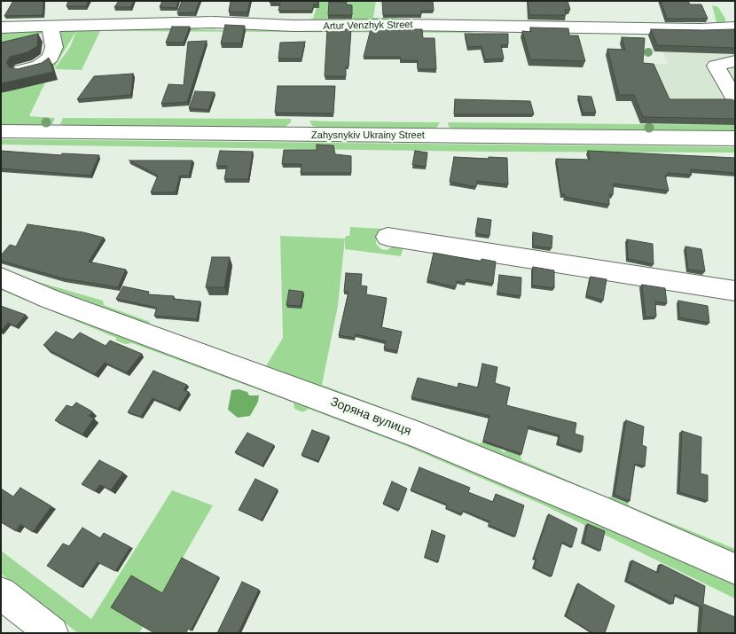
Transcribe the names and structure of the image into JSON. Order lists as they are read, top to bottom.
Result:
{
  "streets": {
    "street": ["Artur Venzhyk Street", "Zahysnykiv Ukrainy Street", "Зоряна вулиця"]
  }
}
